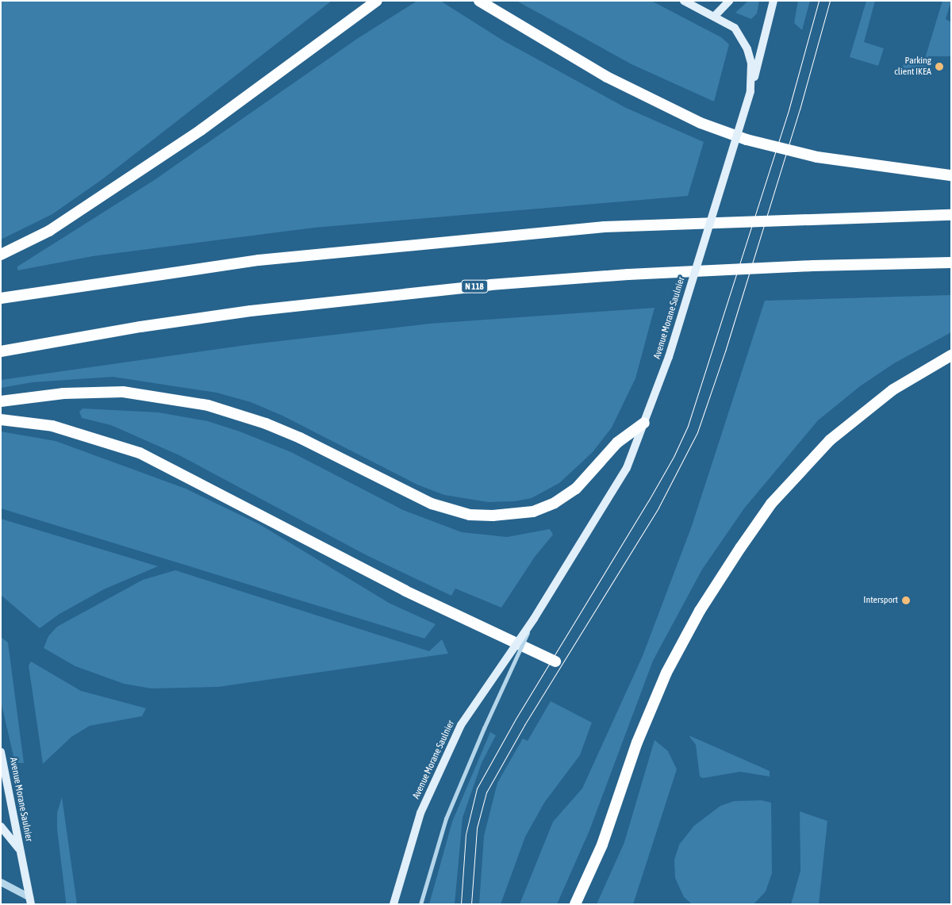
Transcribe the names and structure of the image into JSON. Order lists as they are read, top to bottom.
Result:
{
  "streets": {
    "highway": ["N 118"],
    "main road": ["Avenue Morane Saulnier"]
  },
  "places": ["Parking client IKEA", "Intersport"]
}
